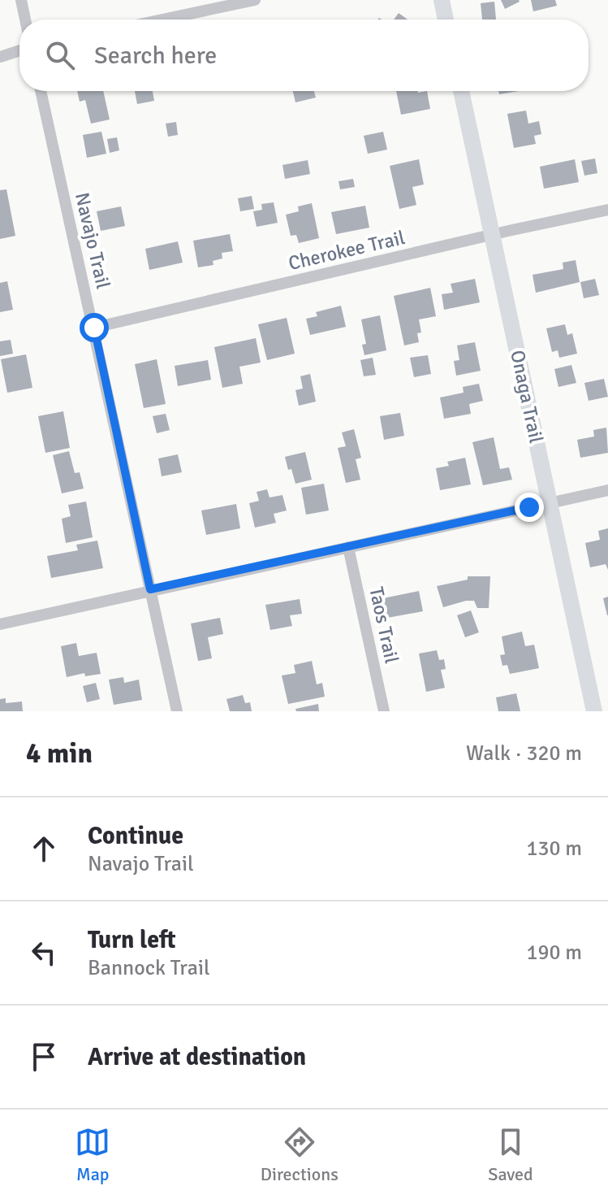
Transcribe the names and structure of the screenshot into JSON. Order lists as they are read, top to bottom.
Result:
{
  "streets": {
    "street": [
      "Navajo Trail",
      "Cherokee Trail",
      "Onaga Trail",
      "Taos Trail"
    ]
  },
  "crossings": [
    ["Navajo Trail", "Cherokee Trail"],
    ["Cherokee Trail", "Onaga Trail"]
  ],
  "page": {
    "search": "Search here",
    "heading": ["4 min", "Walk · 320 m"],
    "list": [
      ["Continue", "Navajo Trail", "130 m"],
      ["Turn left", "Bannock Trail", "190 m"],
      "Arrive at destination"
    ],
    "nav": ["Map", "Directions", "Saved"]
  }
}
